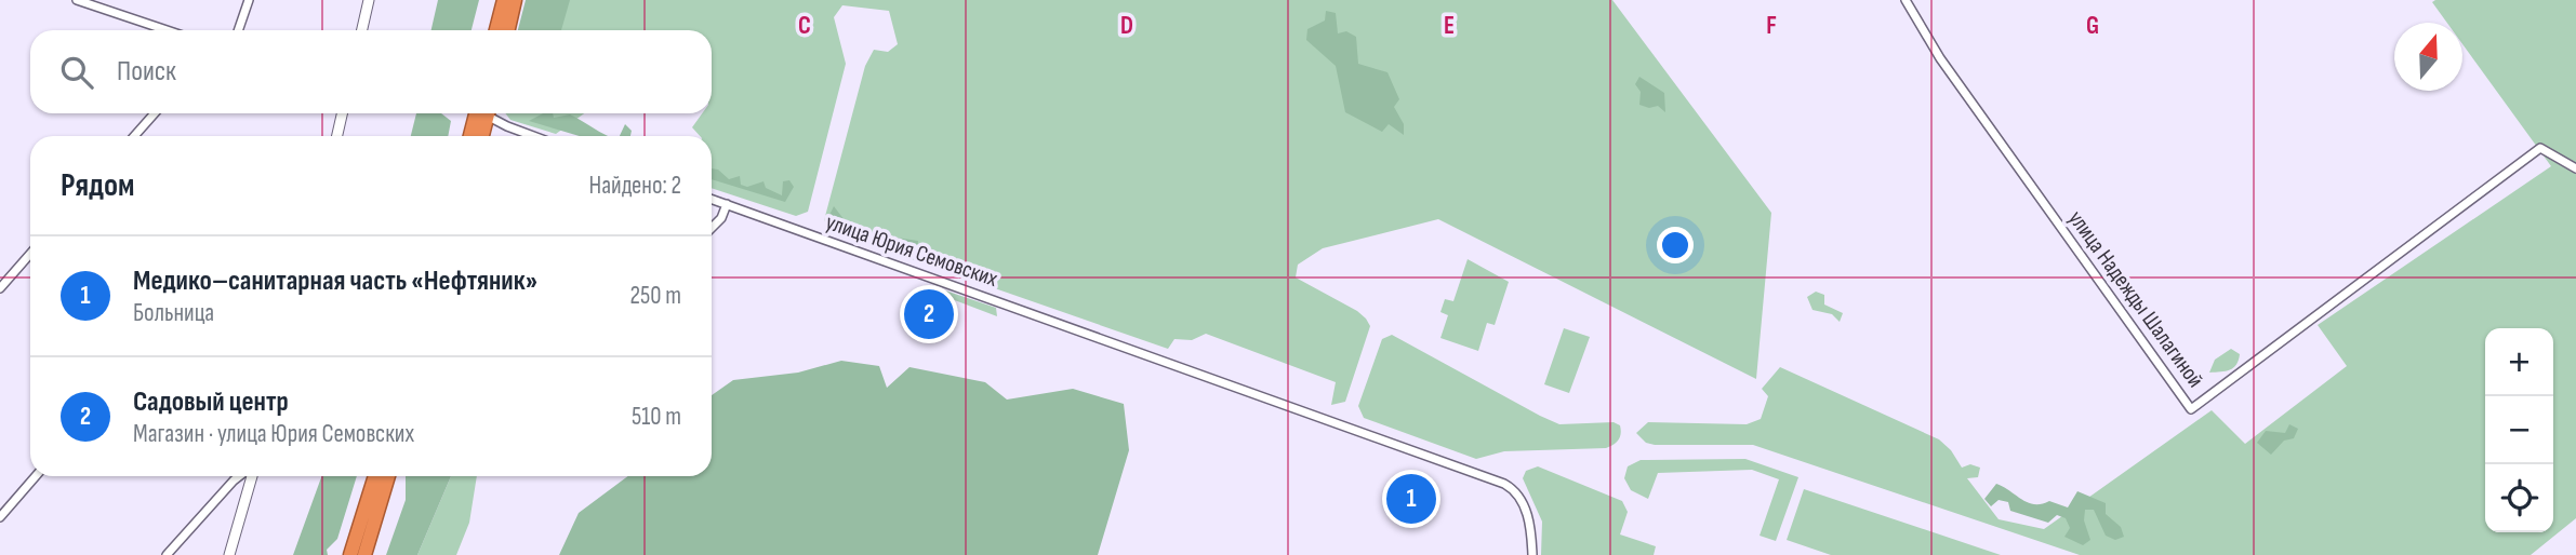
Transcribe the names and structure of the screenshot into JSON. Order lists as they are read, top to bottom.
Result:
{
  "streets": {
    "street": ["улица Юрия Семовских", "улица Надежды Шалагиной"]
  },
  "north": "top",
  "page": {
    "search": "Поиск",
    "heading": ["Рядом", "Найдено: 2"],
    "list": [
      {
        "mark": "1",
        "name": "Медико–санитарная часть «Нефтяник»",
        "note": "Больница",
        "value": "250 m"
      },
      {
        "mark": "2",
        "name": "Садовый центр",
        "note": "Магазин · улица Юрия Семовских",
        "value": "510 m"
      }
    ],
    "pins": ["2", "1"],
    "map_buttons": ["+", "−"]
  },
  "grid": {
    "columns": [
      "C",
      "D",
      "E",
      "F",
      "G"
    ]
  }
}
